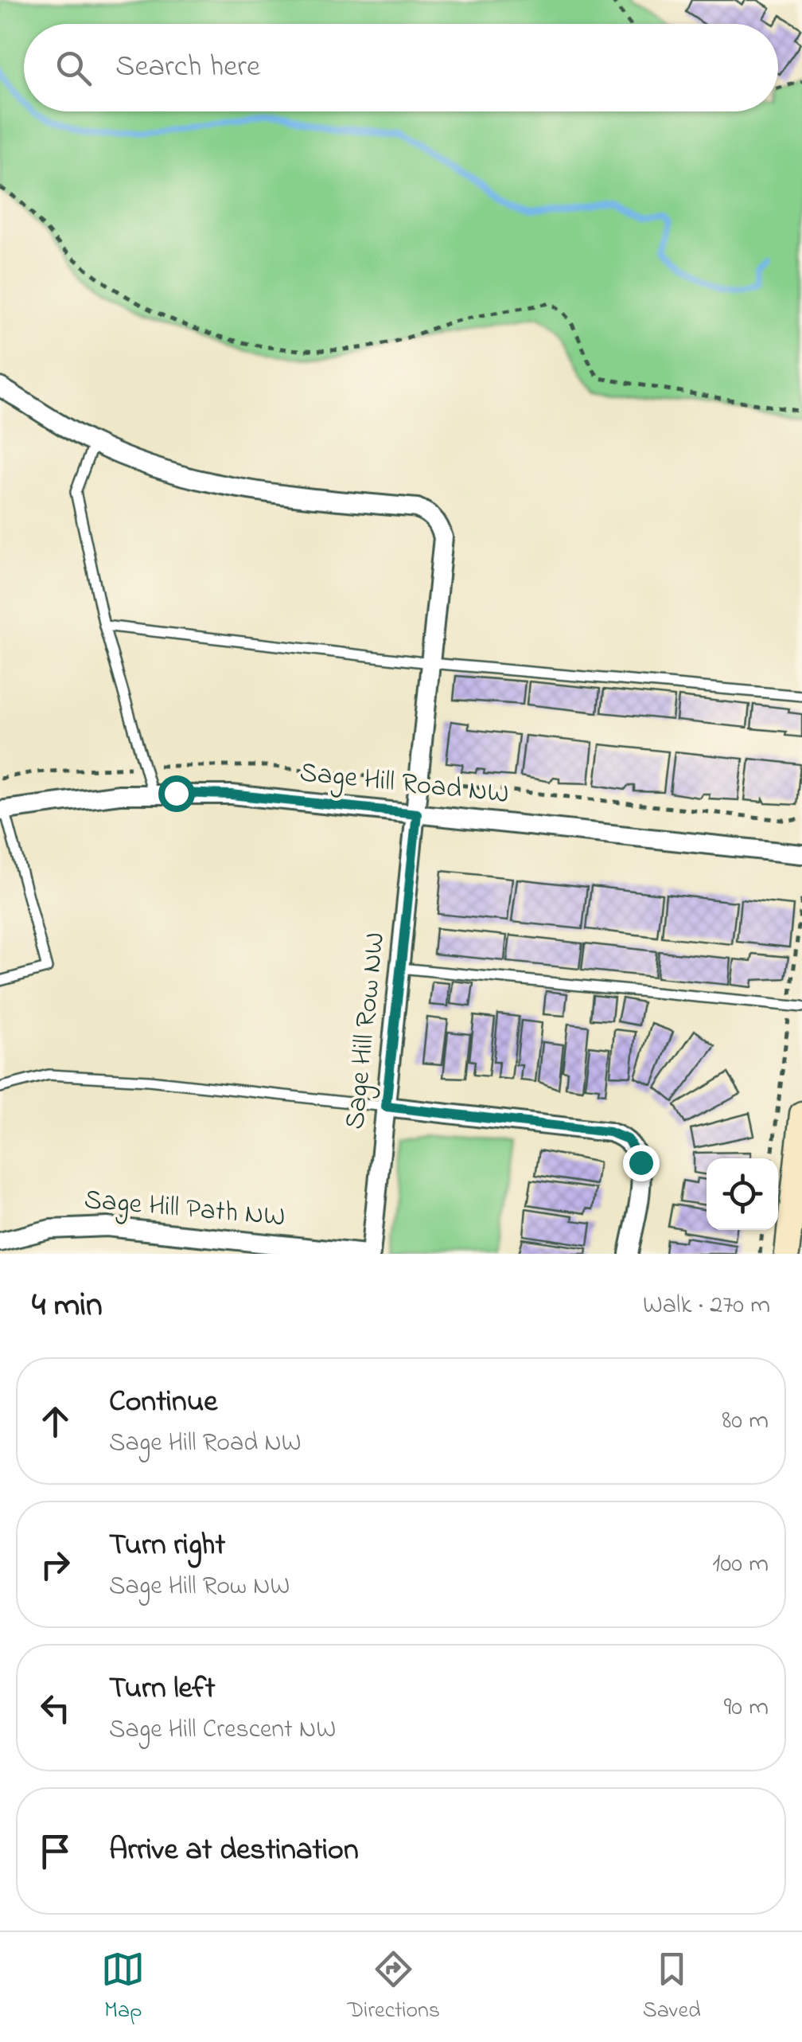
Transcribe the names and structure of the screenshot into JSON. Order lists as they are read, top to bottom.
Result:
{
  "streets": {
    "street": ["Sage Hill Road NW", "Sage Hill Row NW", "Sage Hill Path NW"]
  },
  "crossings": [
    ["Sage Hill Road NW", "Sage Hill Row NW"],
    ["Sage Hill Row NW", "Sage Hill Path NW"]
  ],
  "page": {
    "search": "Search here",
    "heading": ["4 min", "Walk · 270 m"],
    "list": [
      ["Continue", "Sage Hill Road NW", "80 m"],
      ["Turn right", "Sage Hill Row NW", "100 m"],
      ["Turn left", "Sage Hill Crescent NW", "90 m"],
      "Arrive at destination"
    ],
    "nav": ["Map", "Directions", "Saved"]
  }
}
